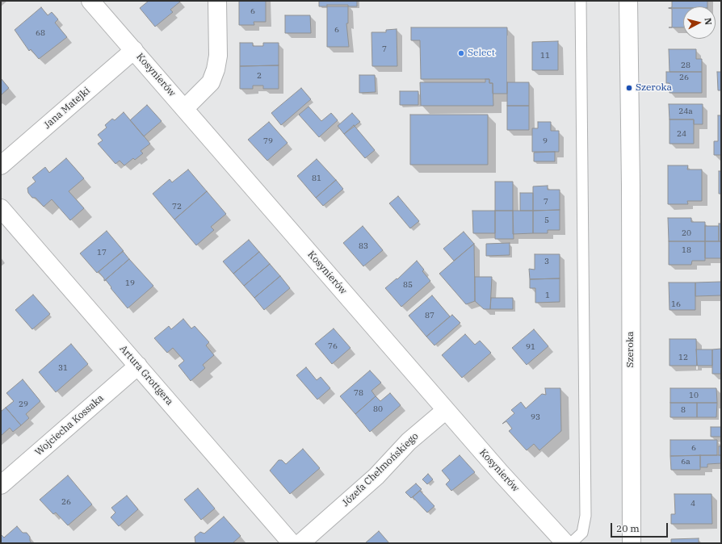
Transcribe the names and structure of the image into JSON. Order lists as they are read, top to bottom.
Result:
{
  "streets": {
    "street": [
      "Kosynierów",
      "Jana Matejki",
      "Szeroka",
      "Artura Grottgera",
      "Wojciecha Kossaka",
      "Józefa Chełmońskiego"
    ]
  },
  "crossings": [
    ["Kosynierów", "Jana Matejki"],
    ["Kosynierów", "Józefa Chełmońskiego"],
    ["Artura Grottgera", "Wojciecha Kossaka"]
  ],
  "places": ["Select", "Szeroka"],
  "house_numbers": [
    "6",
    "6",
    "68",
    "7",
    "11",
    "28",
    "2",
    "26",
    "24a",
    "24",
    "79",
    "9",
    "81",
    "7",
    "72",
    "5",
    "20",
    "83",
    "18",
    "17",
    "3",
    "19",
    "85",
    "1",
    "16",
    "87",
    "76",
    "91",
    "12",
    "31",
    "78",
    "10",
    "29",
    "80",
    "8",
    "93",
    "6",
    "6a",
    "26",
    "4"
  ],
  "scale_bar": "20 m",
  "north": "right"
}
